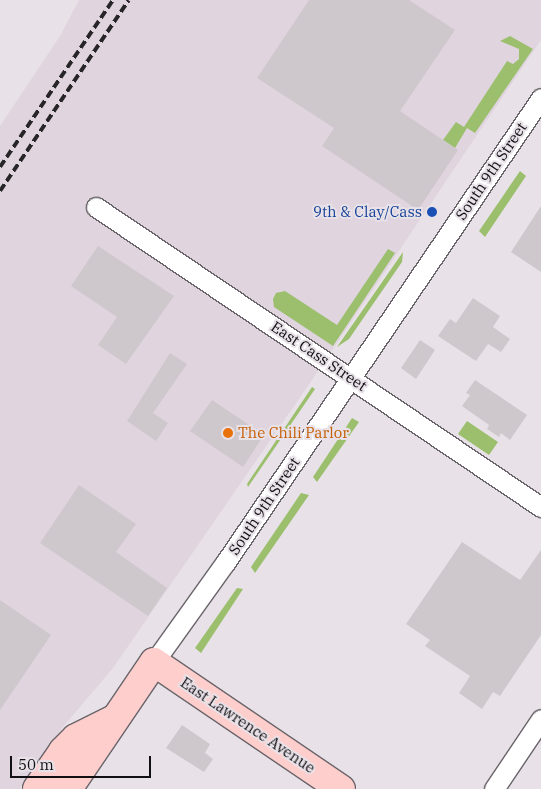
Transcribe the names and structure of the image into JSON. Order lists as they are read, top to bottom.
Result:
{
  "streets": {
    "main road": ["South 9th Street", "East Lawrence Avenue"],
    "street": ["East Cass Street"]
  },
  "crossings": [
    ["South 9th Street", "East Cass Street"],
    ["South 9th Street", "East Lawrence Avenue"]
  ],
  "places": ["9th & Clay/Cass", "The Chili Parlor"],
  "scale_bar": "50 m"
}
